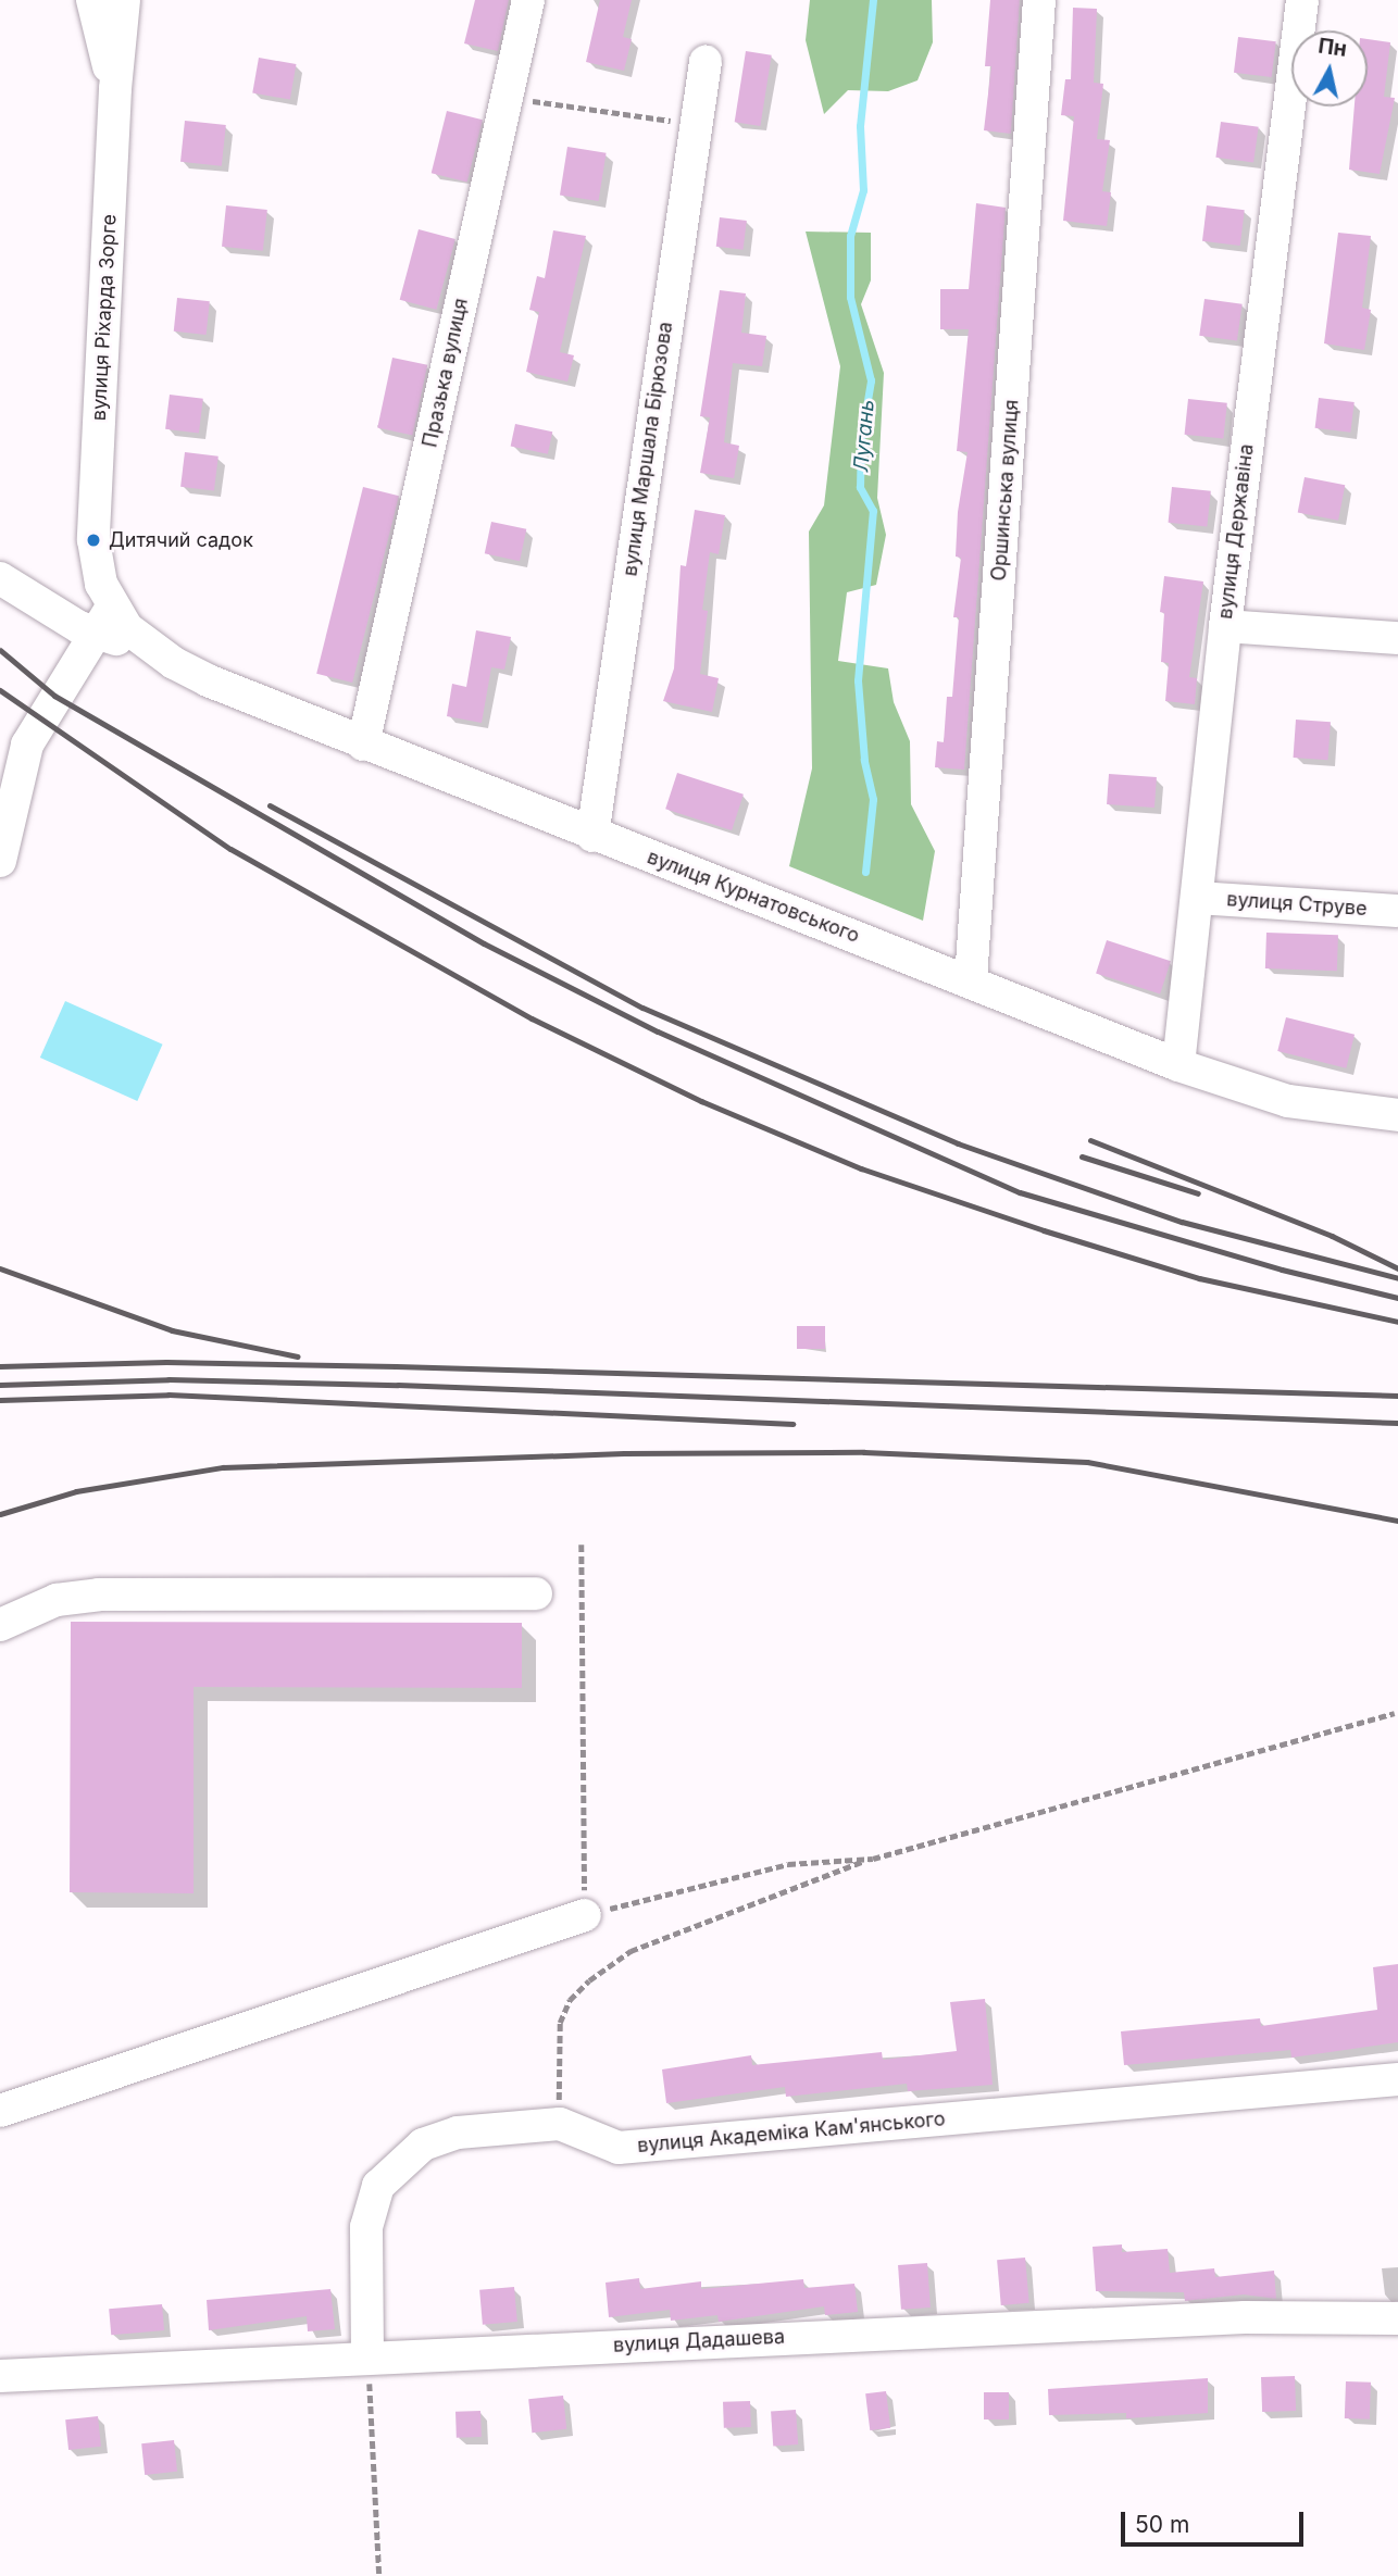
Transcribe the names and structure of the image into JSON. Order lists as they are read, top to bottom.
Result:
{
  "streets": {
    "street": [
      "вулиця Ріхарда Зорге",
      "Празька вулиця",
      "вулиця Маршала Бірюзова",
      "Оршинська вулиця",
      "вулиця Державіна",
      "вулиця Курнатовського",
      "вулиця Струве",
      "вулиця Академіка Кам'янського",
      "вулиця Дадашева"
    ]
  },
  "crossings": [
    ["вулиця Ріхарда Зорге", "вулиця Курнатовського"],
    ["Празька вулиця", "вулиця Курнатовського"],
    ["вулиця Маршала Бірюзова", "вулиця Курнатовського"],
    ["Оршинська вулиця", "вулиця Курнатовського"],
    ["вулиця Державіна", "вулиця Курнатовського"],
    ["вулиця Державіна", "вулиця Струве"],
    ["вулиця Академіка Кам'янського", "вулиця Дадашева"]
  ],
  "water": ["Лугань"],
  "places": ["Дитячий садок"],
  "scale_bar": "50 m",
  "north": "top"
}
